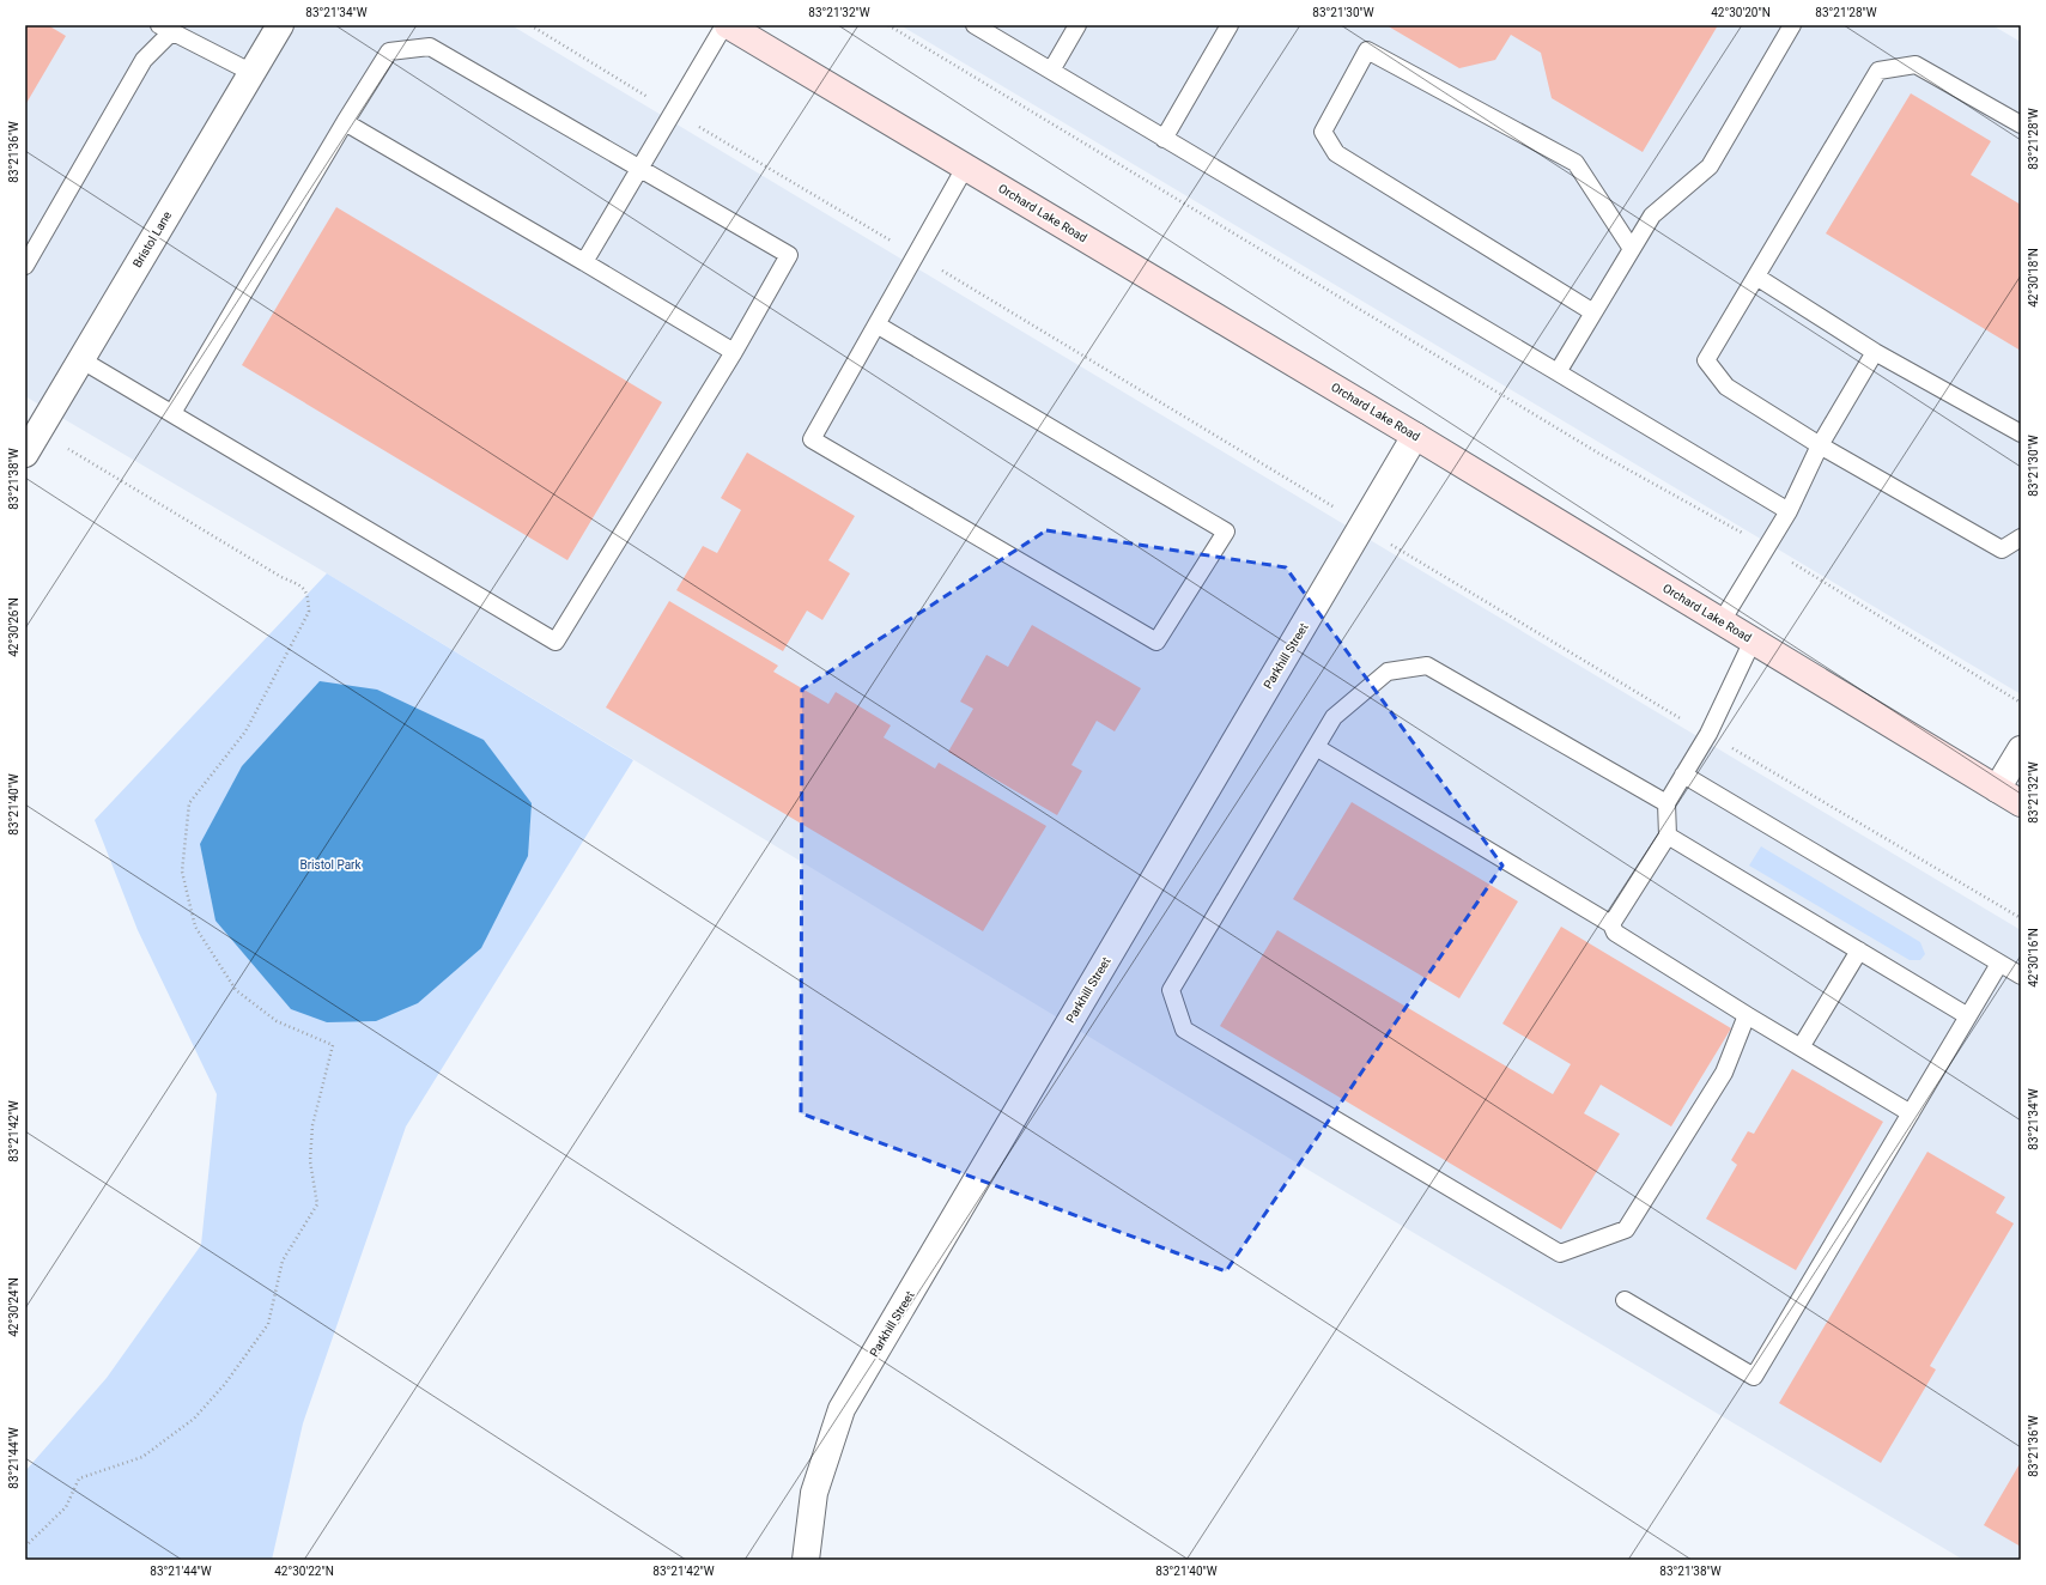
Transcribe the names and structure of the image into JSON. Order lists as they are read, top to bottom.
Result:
{
  "streets": {
    "main road": ["Orchard Lake Road"],
    "street": ["Bristol Lane", "Parkhill Street"]
  },
  "crossings": [
    ["Orchard Lake Road", "Parkhill Street"]
  ],
  "parks": ["Bristol Park"],
  "coordinates": [
    "83°21'34\"W",
    "83°21'32\"W",
    "83°21'30\"W",
    "42°30'20\"N",
    "83°21'28\"W",
    "83°21'36\"W",
    "42°30'18\"N",
    "83°21'38\"W",
    "42°30'26\"N",
    "83°21'40\"W",
    "42°30'16\"N",
    "83°21'42\"W",
    "42°30'24\"N",
    "83°21'44\"W",
    "42°30'22\"N"
  ]
}
